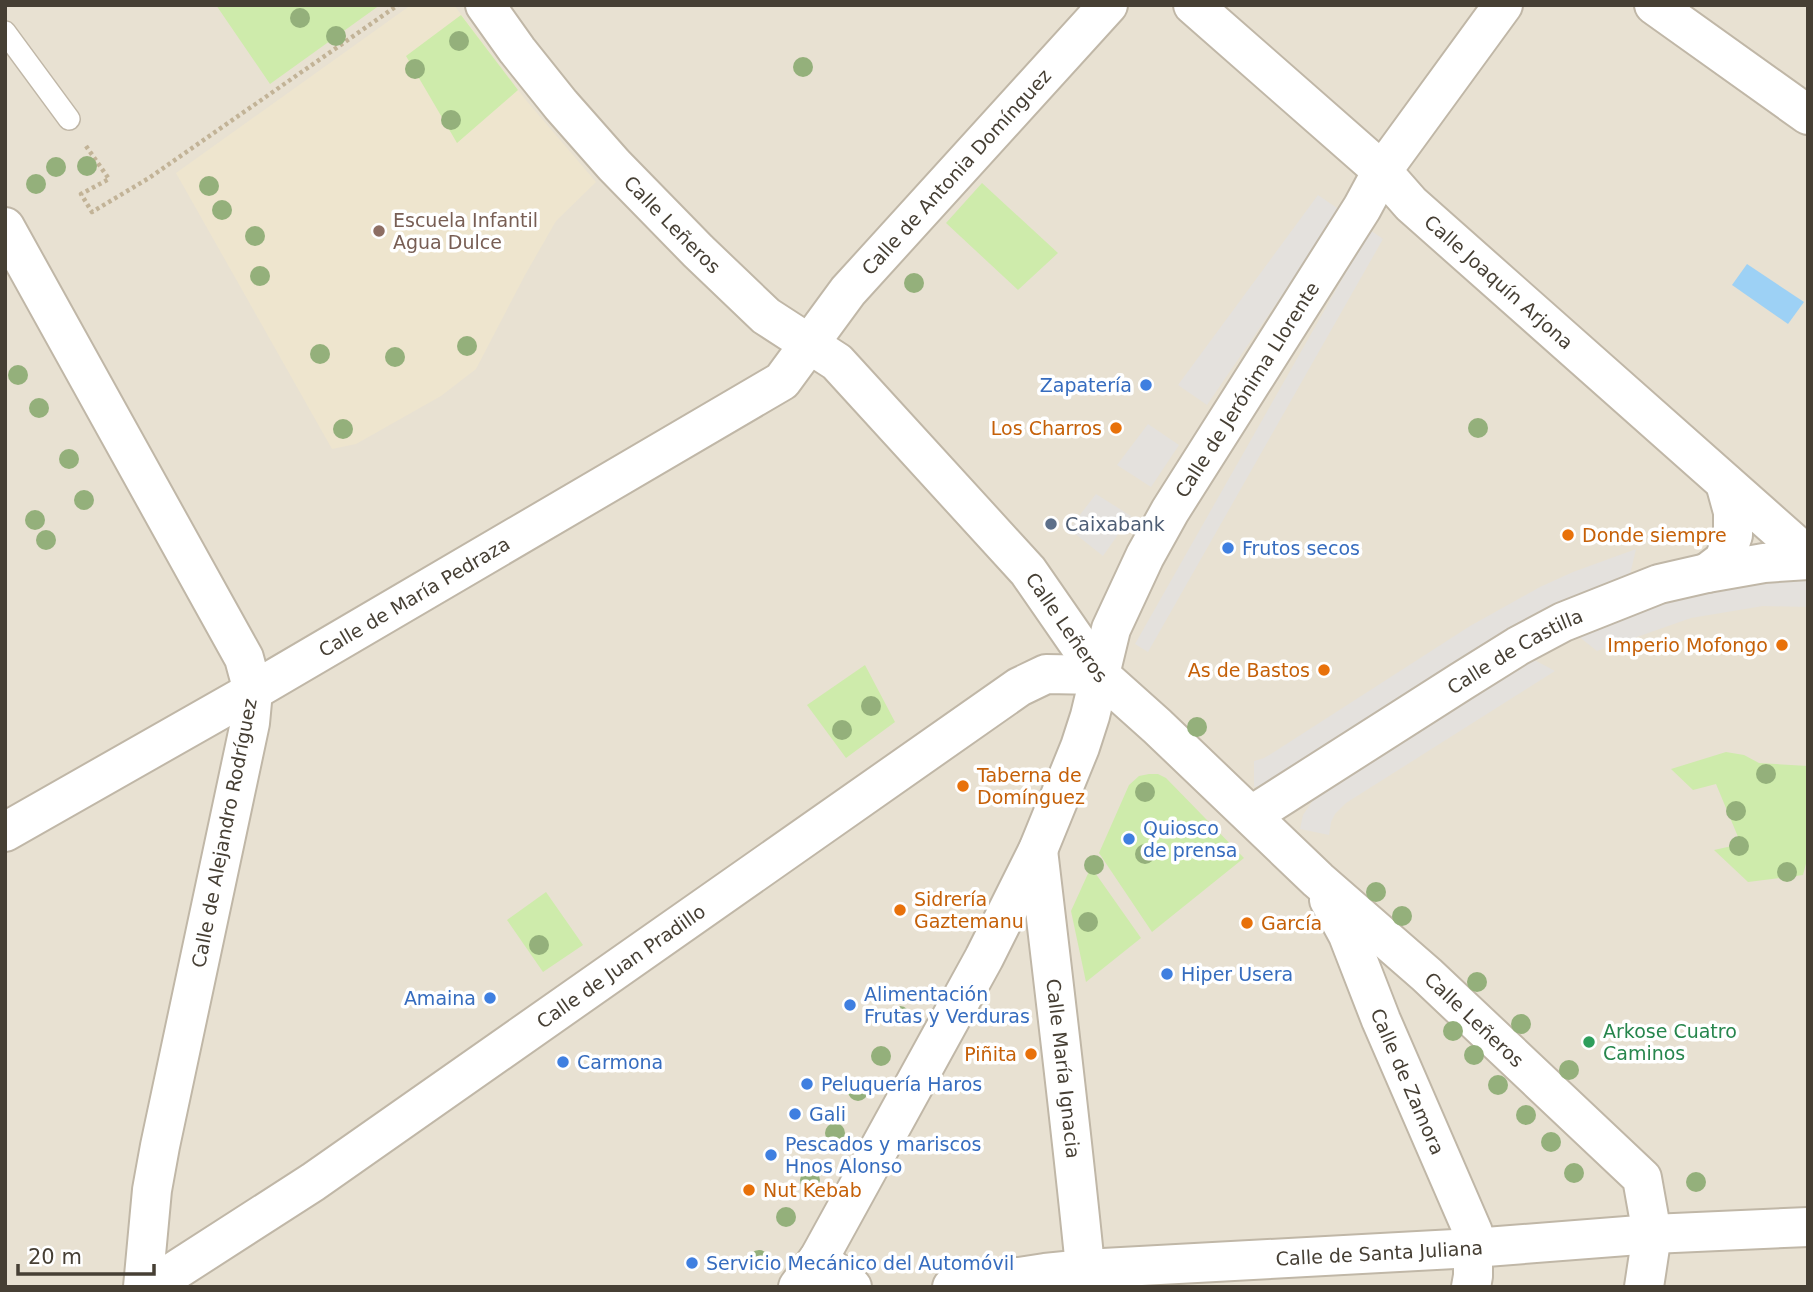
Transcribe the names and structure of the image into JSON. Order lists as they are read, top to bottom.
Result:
{
  "streets": {
    "street": [
      "Calle de Antonia Domínguez",
      "Calle Leñeros",
      "Calle Joaquín Arjona",
      "Calle de Jerónima Llorente",
      "Calle de María Pedraza",
      "Calle de Castilla",
      "Calle de Alejandro Rodríguez",
      "Calle de Juan Pradillo",
      "Calle María Ignacia",
      "Calle de Zamora",
      "Calle de Santa Juliana"
    ]
  },
  "crossings": [
    ["Calle de Antonia Domínguez", "Calle Leñeros"],
    ["Calle de Antonia Domínguez", "Calle de María Pedraza"],
    ["Calle Leñeros", "Calle de Jerónima Llorente"],
    ["Calle Leñeros", "Calle de María Pedraza"],
    ["Calle Leñeros", "Calle de Castilla"],
    ["Calle Leñeros", "Calle de Juan Pradillo"],
    ["Calle Leñeros", "Calle de Zamora"],
    ["Calle Leñeros", "Calle de Santa Juliana"],
    ["Calle Joaquín Arjona", "Calle de Jerónima Llorente"],
    ["Calle Joaquín Arjona", "Calle de Castilla"],
    ["Calle de Jerónima Llorente", "Calle de Juan Pradillo"],
    ["Calle de Jerónima Llorente", "Calle María Ignacia"],
    ["Calle de María Pedraza", "Calle de Alejandro Rodríguez"],
    ["Calle María Ignacia", "Calle de Santa Juliana"],
    ["Calle de Zamora", "Calle de Santa Juliana"]
  ],
  "places": [
    "Escuela Infantil Agua Dulce",
    "Zapatería",
    "Los Charros",
    "Caixabank",
    "Donde siempre",
    "Frutos secos",
    "Imperio Mofongo",
    "As de Bastos",
    "Taberna de Domínguez",
    "Quiosco de prensa",
    "Sidrería Gaztemanu",
    "García",
    "Hiper Usera",
    "Amaina",
    "Alimentación Frutas y Verduras",
    "Arkose Cuatro Caminos",
    "Piñita",
    "Carmona",
    "Peluquería Haros",
    "Gali",
    "Pescados y mariscos Hnos Alonso",
    "Nut Kebab",
    "Servicio Mecánico del Automóvil"
  ],
  "scale_bar": "20 m"
}
